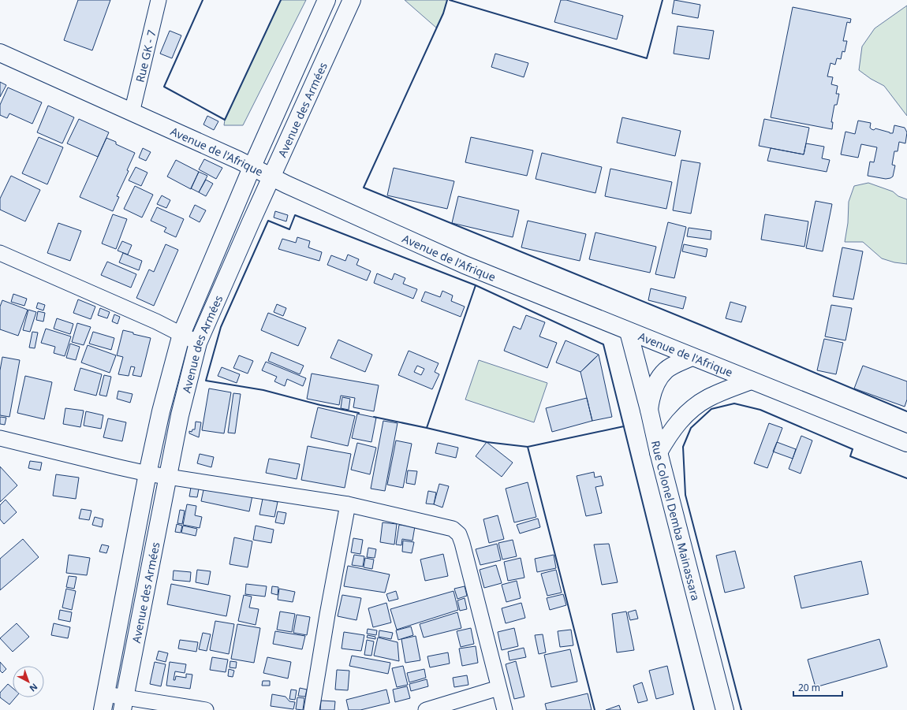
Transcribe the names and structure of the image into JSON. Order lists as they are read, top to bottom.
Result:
{
  "streets": {
    "main road": ["Avenue des Armées", "Avenue de l'Afrique", "Rue Colonel Demba Mainassara"],
    "street": ["Rue GK - 7"]
  },
  "crossings": [
    ["Rue GK - 7", "Avenue de l'Afrique"],
    ["Avenue des Armées", "Avenue de l'Afrique"],
    ["Avenue de l'Afrique", "Rue Colonel Demba Mainassara"]
  ],
  "scale_bar": "20 m",
  "north": "bottom right"
}
